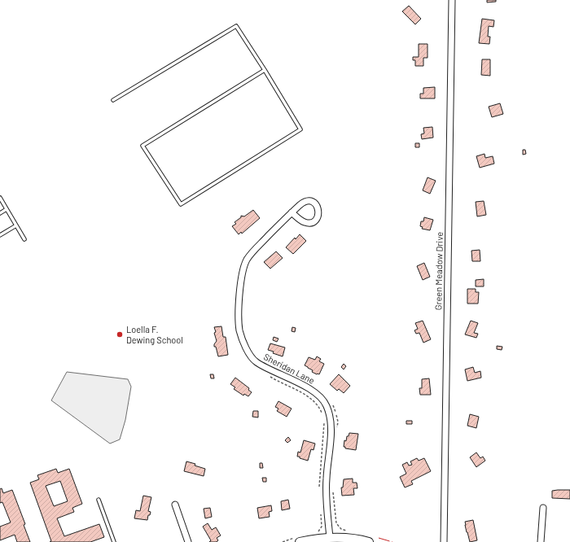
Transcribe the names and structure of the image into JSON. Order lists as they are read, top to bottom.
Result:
{
  "streets": {
    "street": ["Green Meadow Drive", "Sheridan Lane"]
  },
  "places": ["Loella F. Dewing School"]
}
